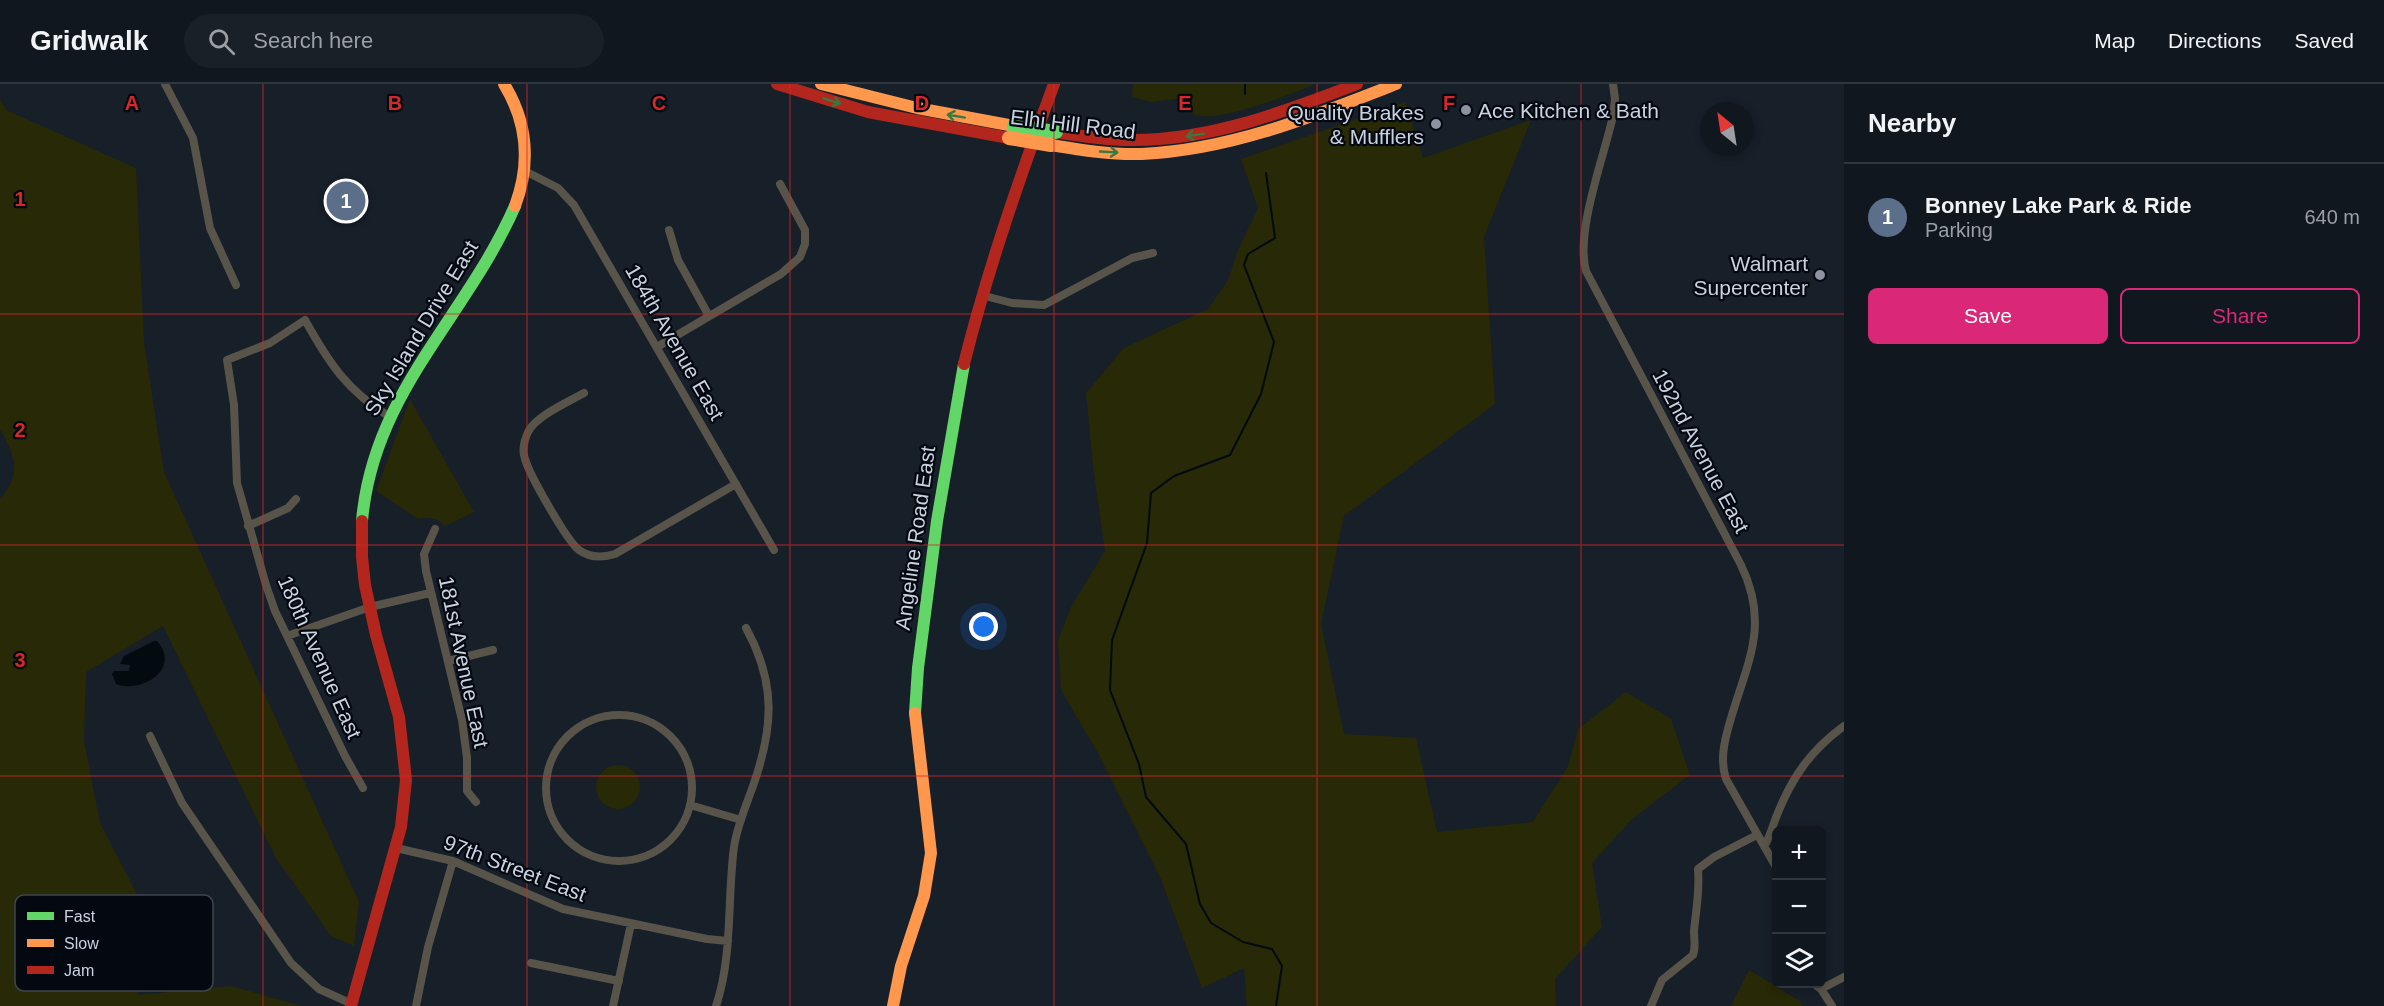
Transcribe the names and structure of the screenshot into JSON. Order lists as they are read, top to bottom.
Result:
{
  "streets": {
    "main road": ["Elhi Hill Road", "Sky Island Drive East", "Angeline Road East"],
    "street": [
      "184th Avenue East",
      "192nd Avenue East",
      "180th Avenue East",
      "181st Avenue East",
      "97th Street East"
    ]
  },
  "crossings": [
    ["Sky Island Drive East", "184th Avenue East"],
    ["Sky Island Drive East", "180th Avenue East"],
    ["Sky Island Drive East", "97th Street East"]
  ],
  "places": ["Ace Kitchen & Bath", "Quality Brakes & Mufflers", "Walmart Supercenter"],
  "legend": ["Fast", "Slow", "Jam"],
  "north": "top left",
  "page": {
    "header": "Gridwalk",
    "search": "Search here",
    "nav": ["Map", "Directions", "Saved"],
    "heading": "Nearby",
    "list": [
      {
        "mark": "1",
        "name": "Bonney Lake Park & Ride",
        "note": "Parking",
        "value": "640 m"
      }
    ],
    "pins": "1",
    "buttons": ["Save", "Share"],
    "map_buttons": ["+", "−"]
  },
  "grid": {
    "columns": [
      "A",
      "B",
      "C",
      "D",
      "E",
      "F"
    ],
    "rows": ["1", "2", "3"]
  }
}
